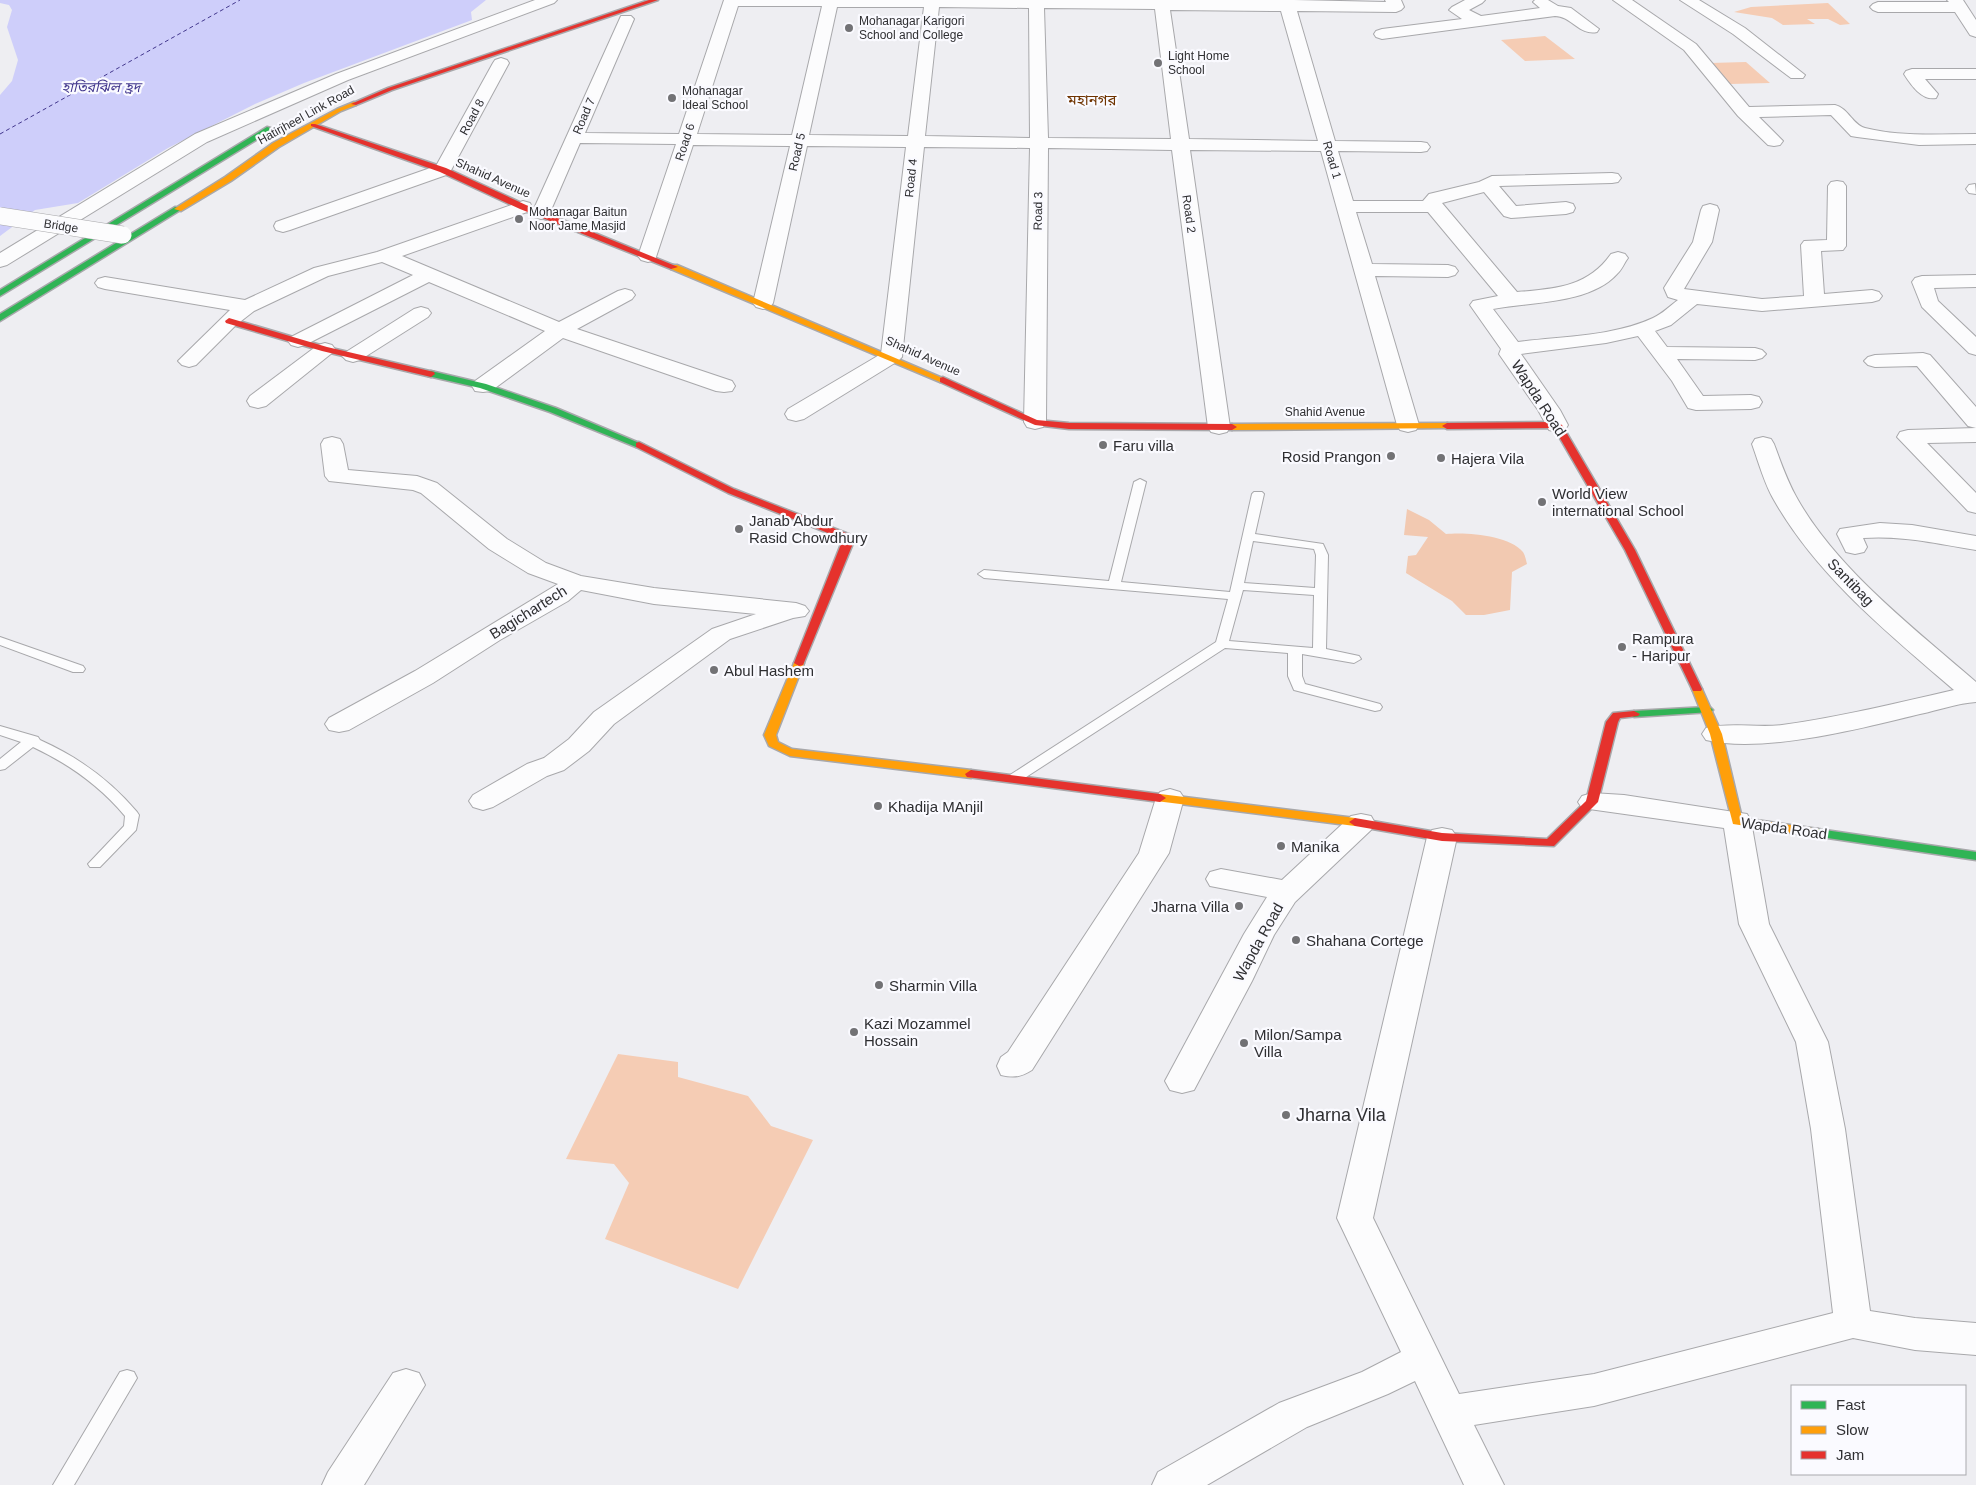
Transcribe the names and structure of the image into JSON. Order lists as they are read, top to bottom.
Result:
{
  "streets": {
    "street": [
      "Hatirjheel Link Road",
      "Road 7",
      "Road 8",
      "Road 6",
      "Road 5",
      "Road 1",
      "Shahid Avenue",
      "Road 4",
      "Road 3",
      "Road 2",
      "Bridge",
      "Wapda Road",
      "Santibag",
      "Bagichartech"
    ]
  },
  "crossings": [
    ["Hatirjheel Link Road", "Shahid Avenue"],
    ["Road 7", "Shahid Avenue"],
    ["Road 8", "Shahid Avenue"],
    ["Road 6", "Shahid Avenue"],
    ["Road 5", "Shahid Avenue"],
    ["Road 1", "Shahid Avenue"],
    ["Shahid Avenue", "Road 4"],
    ["Shahid Avenue", "Road 3"],
    ["Shahid Avenue", "Road 2"],
    ["Shahid Avenue", "Wapda Road"]
  ],
  "districts": ["মহানগর"],
  "water": ["হাতিরঝিল হ্রদ"],
  "places": [
    "Mohanagar Karigori School and College",
    "Light Home School",
    "Mohanagar Ideal School",
    "Mohanagar Baitun Noor Jame Masjid",
    "Faru villa",
    "Rosid Prangon",
    "Hajera Vila",
    "World View international School",
    "Janab Abdur Rasid Chowdhury",
    "Rampura - Haripur",
    "Abul Hashem",
    "Khadija MAnjil",
    "Manika",
    "Jharna Villa",
    "Shahana Cortege",
    "Sharmin Villa",
    "Kazi Mozammel Hossain",
    "Milon/Sampa Villa",
    "Jharna Vila"
  ],
  "legend": ["Fast", "Slow", "Jam"]
}
